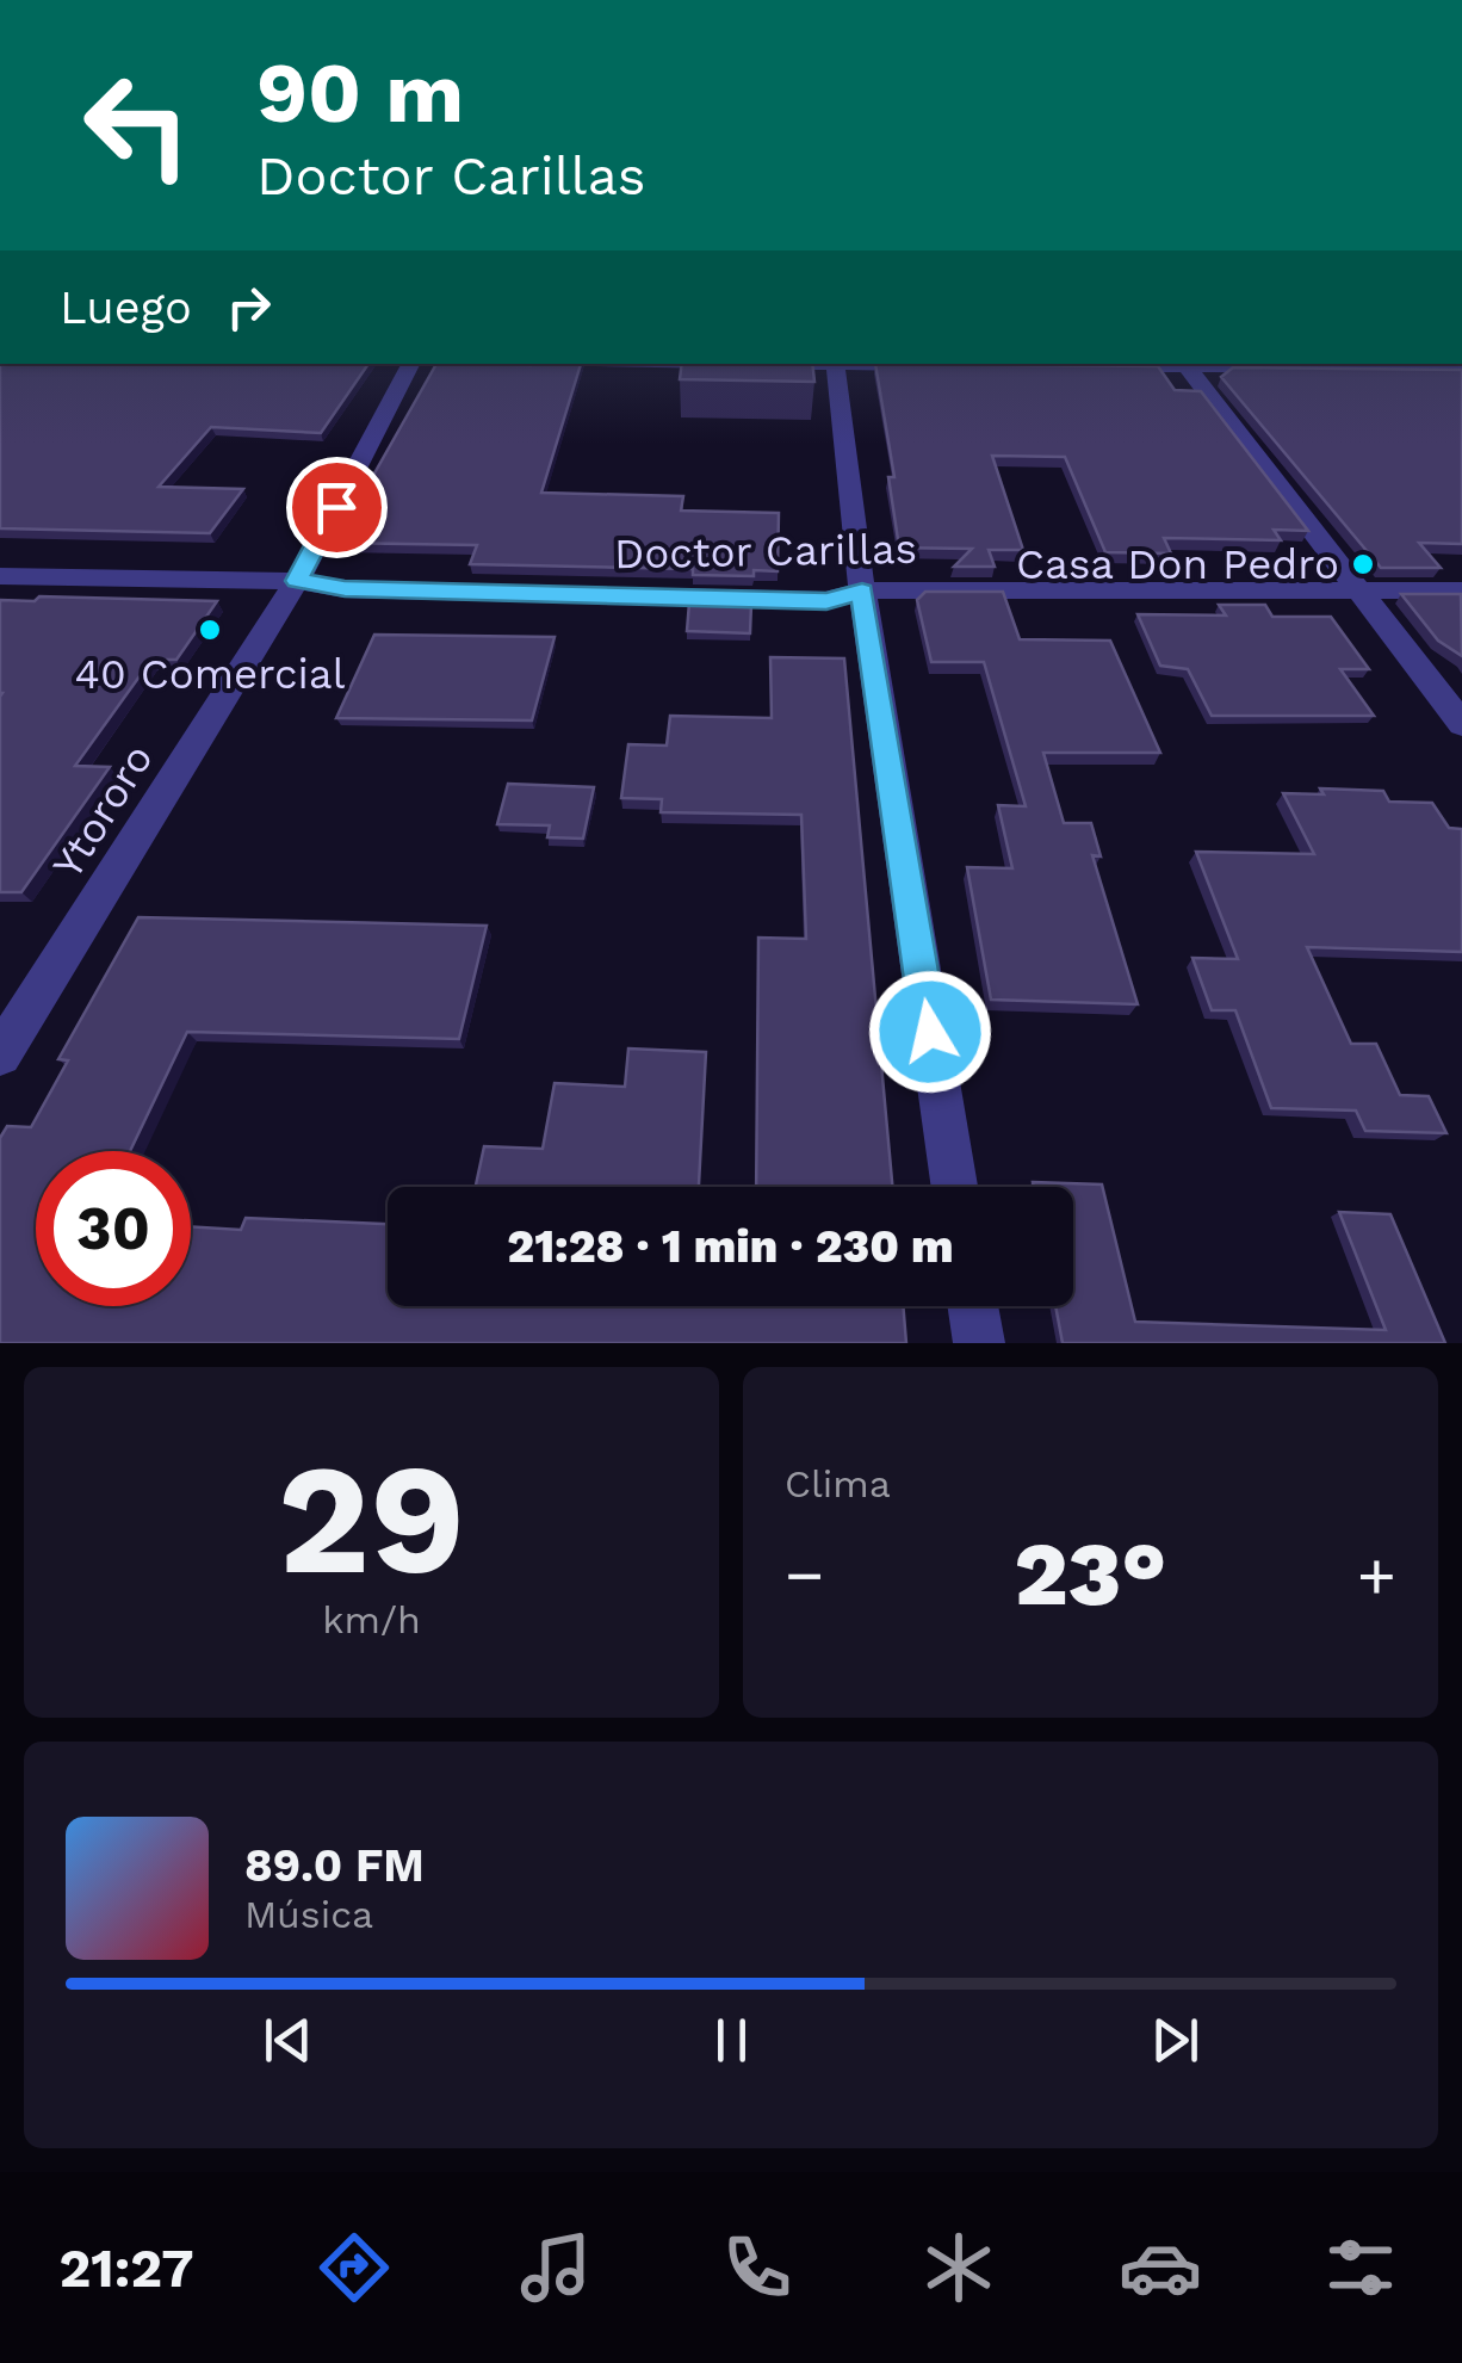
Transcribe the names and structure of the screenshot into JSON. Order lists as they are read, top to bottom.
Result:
{
  "streets": {
    "street": ["Doctor Carillas", "Ytororo"]
  },
  "crossings": [
    ["Doctor Carillas", "Ytororo"]
  ],
  "places": ["Casa Don Pedro", "40 Comercial"],
  "page": {
    "turn": ["90 m", "Doctor Carillas"],
    "then": "Luego",
    "limit": "30",
    "trip": "21:28 · 1 min · 230 m",
    "tile": [
      ["29", "km/h"],
      "Clima"
    ],
    "heat": ["−", "23°", "+"],
    "song": ["89.0 FM", "Música"],
    "tabs": "21:27"
  }
}
